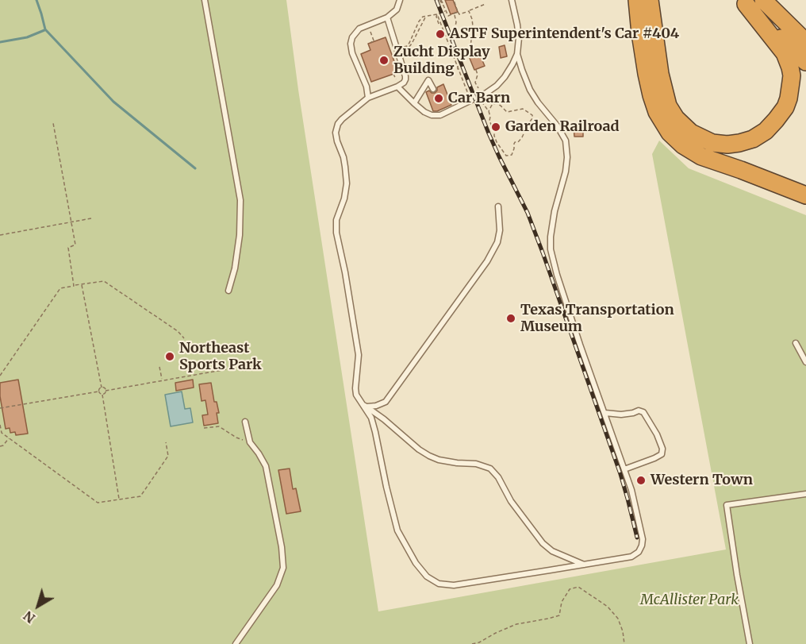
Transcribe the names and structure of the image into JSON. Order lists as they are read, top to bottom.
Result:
{
  "parks": ["McAllister Park"],
  "places": [
    "ASTF Superintendent's Car #404",
    "Zucht Display Building",
    "Car Barn",
    "Garden Railroad",
    "Texas Transportation Museum",
    "Northeast Sports Park",
    "Western Town"
  ],
  "north": "bottom left"
}
